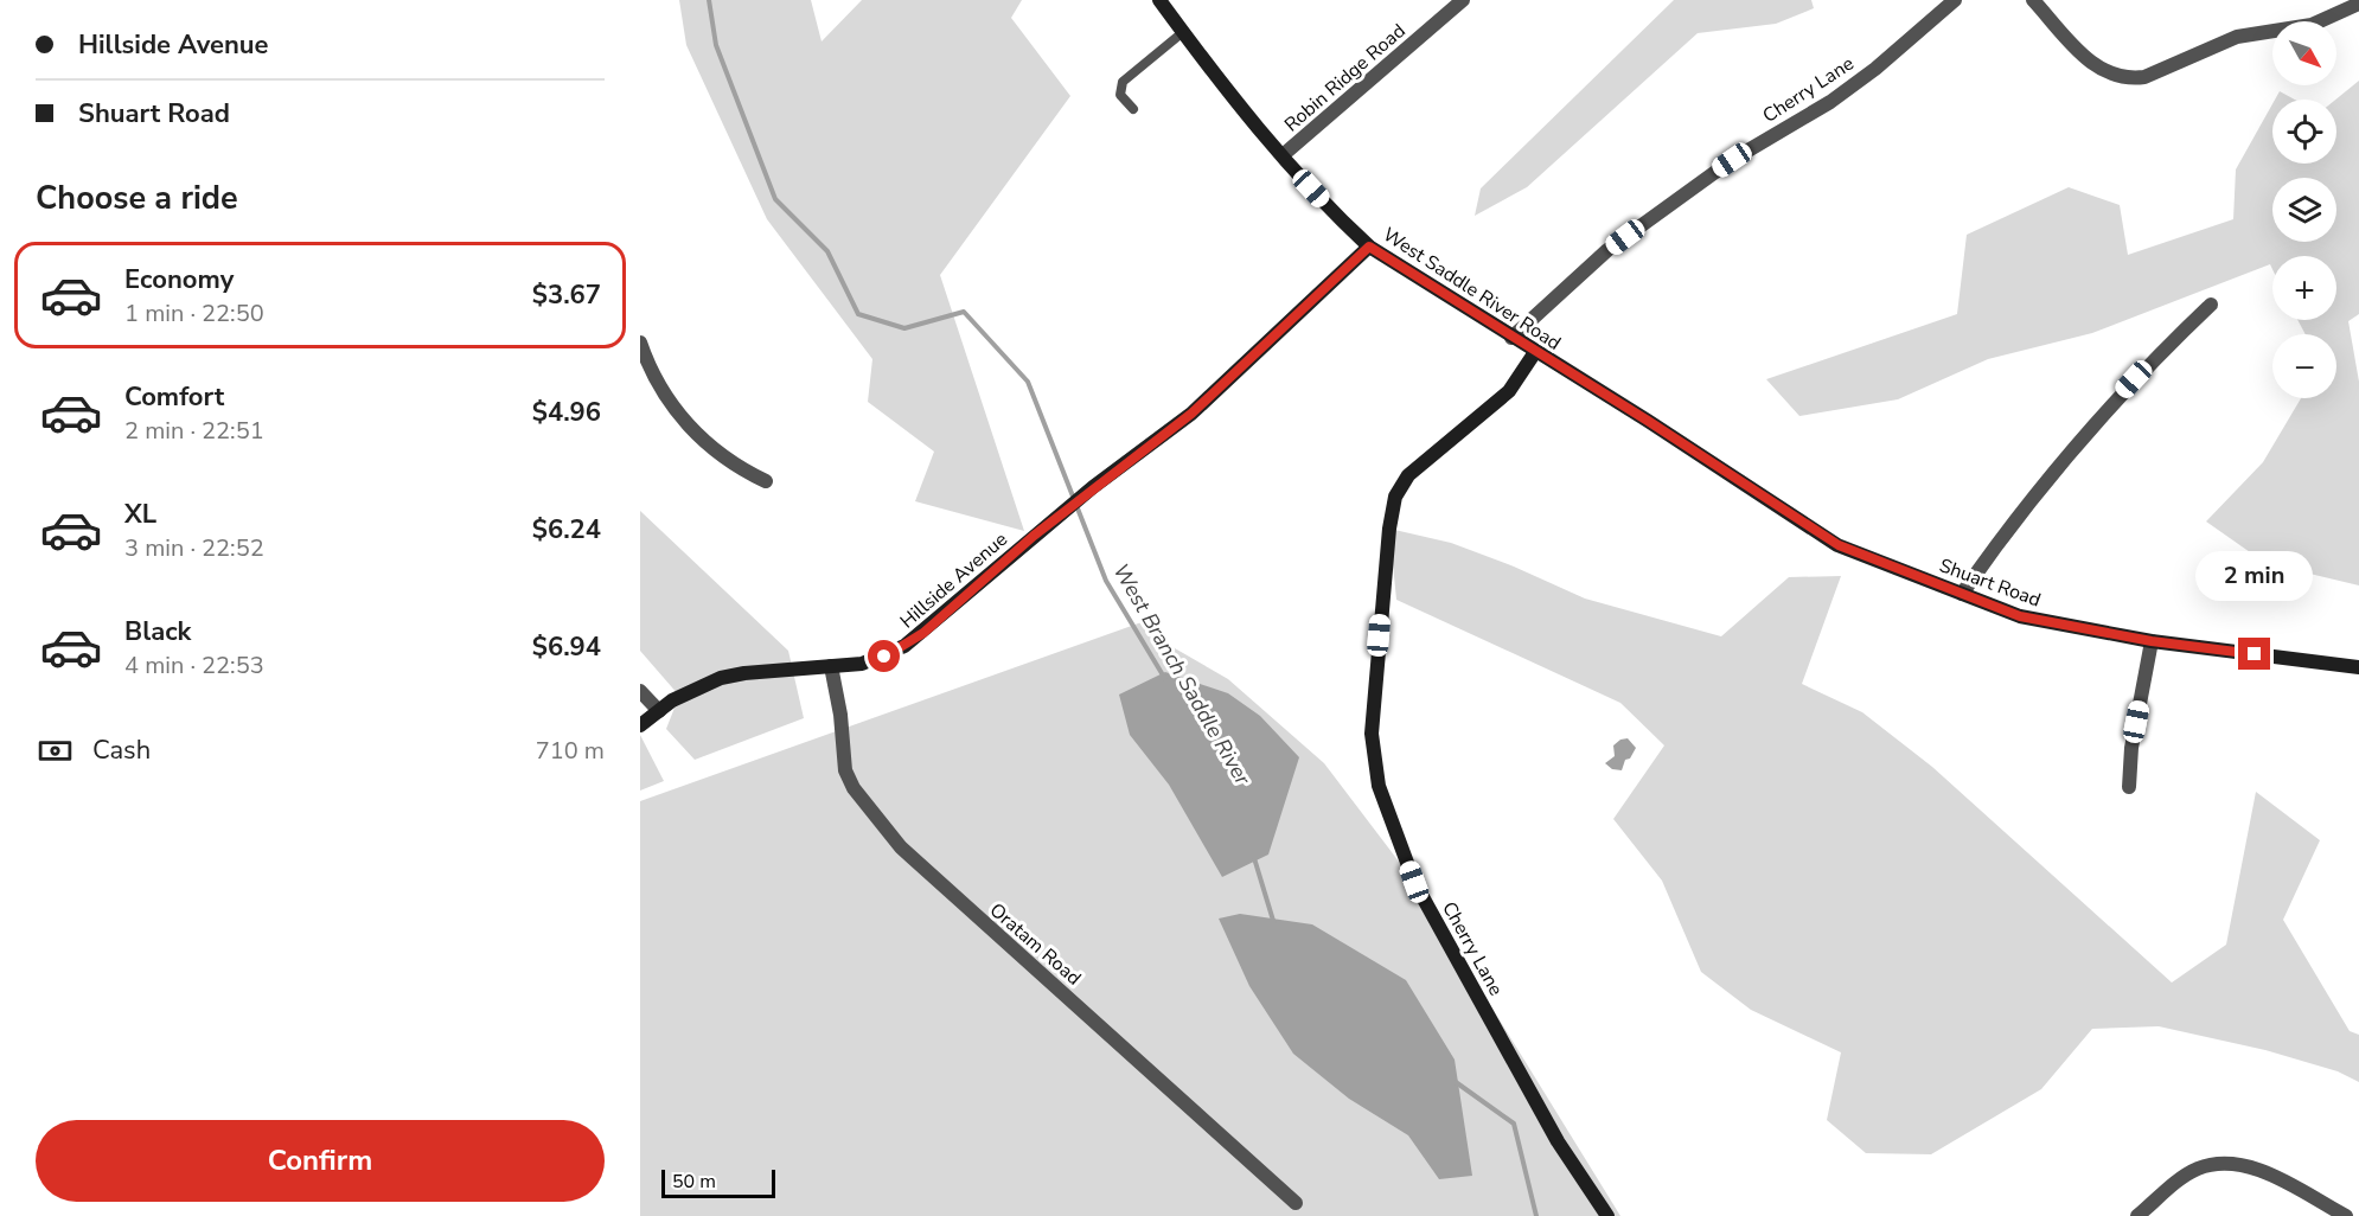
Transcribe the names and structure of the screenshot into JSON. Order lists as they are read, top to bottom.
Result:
{
  "streets": {
    "street": [
      "Robin Ridge Road",
      "Cherry Lane",
      "West Saddle River Road",
      "Hillside Avenue",
      "Shuart Road",
      "Oratam Road"
    ]
  },
  "crossings": [
    ["Robin Ridge Road", "West Saddle River Road"],
    ["Cherry Lane", "West Saddle River Road"],
    ["West Saddle River Road", "Hillside Avenue"],
    ["West Saddle River Road", "Shuart Road"],
    ["Hillside Avenue", "Oratam Road"]
  ],
  "water": ["West Branch Saddle River"],
  "scale_bar": "50 m",
  "north": "bottom right",
  "page": {
    "banner": ["Hillside Avenue", "Shuart Road"],
    "map_buttons": ["+", "−"],
    "heading": "Choose a ride",
    "list": [
      {
        "name": "Economy",
        "note": "1 min · 22:50",
        "value": "$3.67"
      },
      {
        "name": "Comfort",
        "note": "2 min · 22:51",
        "value": "$4.96"
      },
      {
        "name": "XL",
        "note": "3 min · 22:52",
        "value": "$6.24"
      },
      {
        "name": "Black",
        "note": "4 min · 22:53",
        "value": "$6.94"
      }
    ],
    "bubble": "2 min",
    "pay": ["Cash", "710 m"],
    "buttons": "Confirm",
    "scale": "50 m"
  }
}
